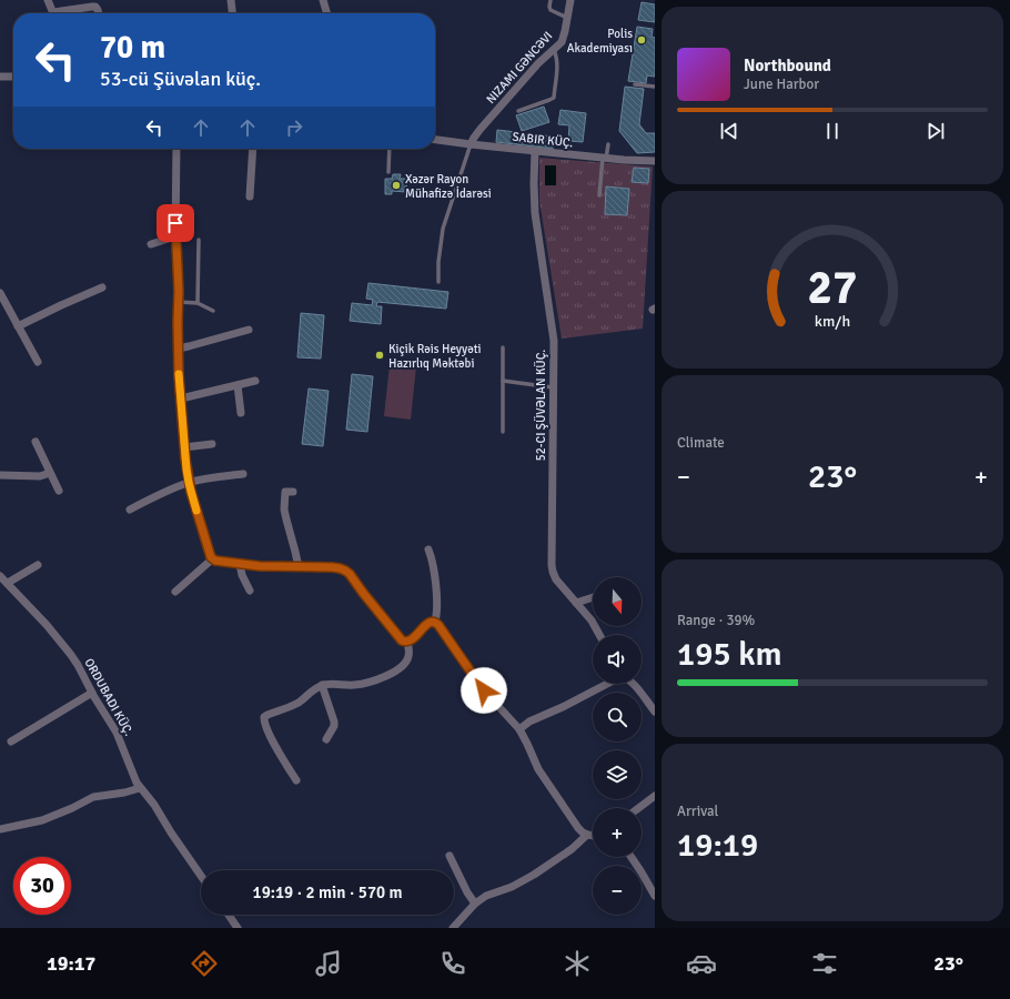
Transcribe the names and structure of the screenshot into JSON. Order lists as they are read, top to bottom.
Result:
{
  "streets": {
    "street": [
      "NIZAMI GƏNCƏVI",
      "SABIR KÜÇ.",
      "52-CI ŞÜVƏLAN KÜÇ.",
      "ORDUBADI KÜÇ."
    ]
  },
  "crossings": [
    ["NIZAMI GƏNCƏVI", "SABIR KÜÇ."],
    ["SABIR KÜÇ.", "52-CI ŞÜVƏLAN KÜÇ."]
  ],
  "places": ["Polis Akademiyası", "Xəzər Rayon Mühafizə İdarəsi", "Kiçik Rəis Heyyəti Hazırlıq Məktəbi"],
  "north": "bottom",
  "page": {
    "turn": ["70 m", "53-cü Şüvəlan küç."],
    "song": ["Northbound", "June Harbor"],
    "tile": [
      "Climate",
      ["Range · 39%", "195 km"],
      ["Arrival", "19:19"]
    ],
    "heat": ["−", "23°", "+"],
    "map_buttons": ["+", "−"],
    "limit": "30",
    "trip": "19:19 · 2 min · 570 m",
    "tabs": ["19:17", "23°"],
    "gauge": ["27", "km/h"]
  }
}
